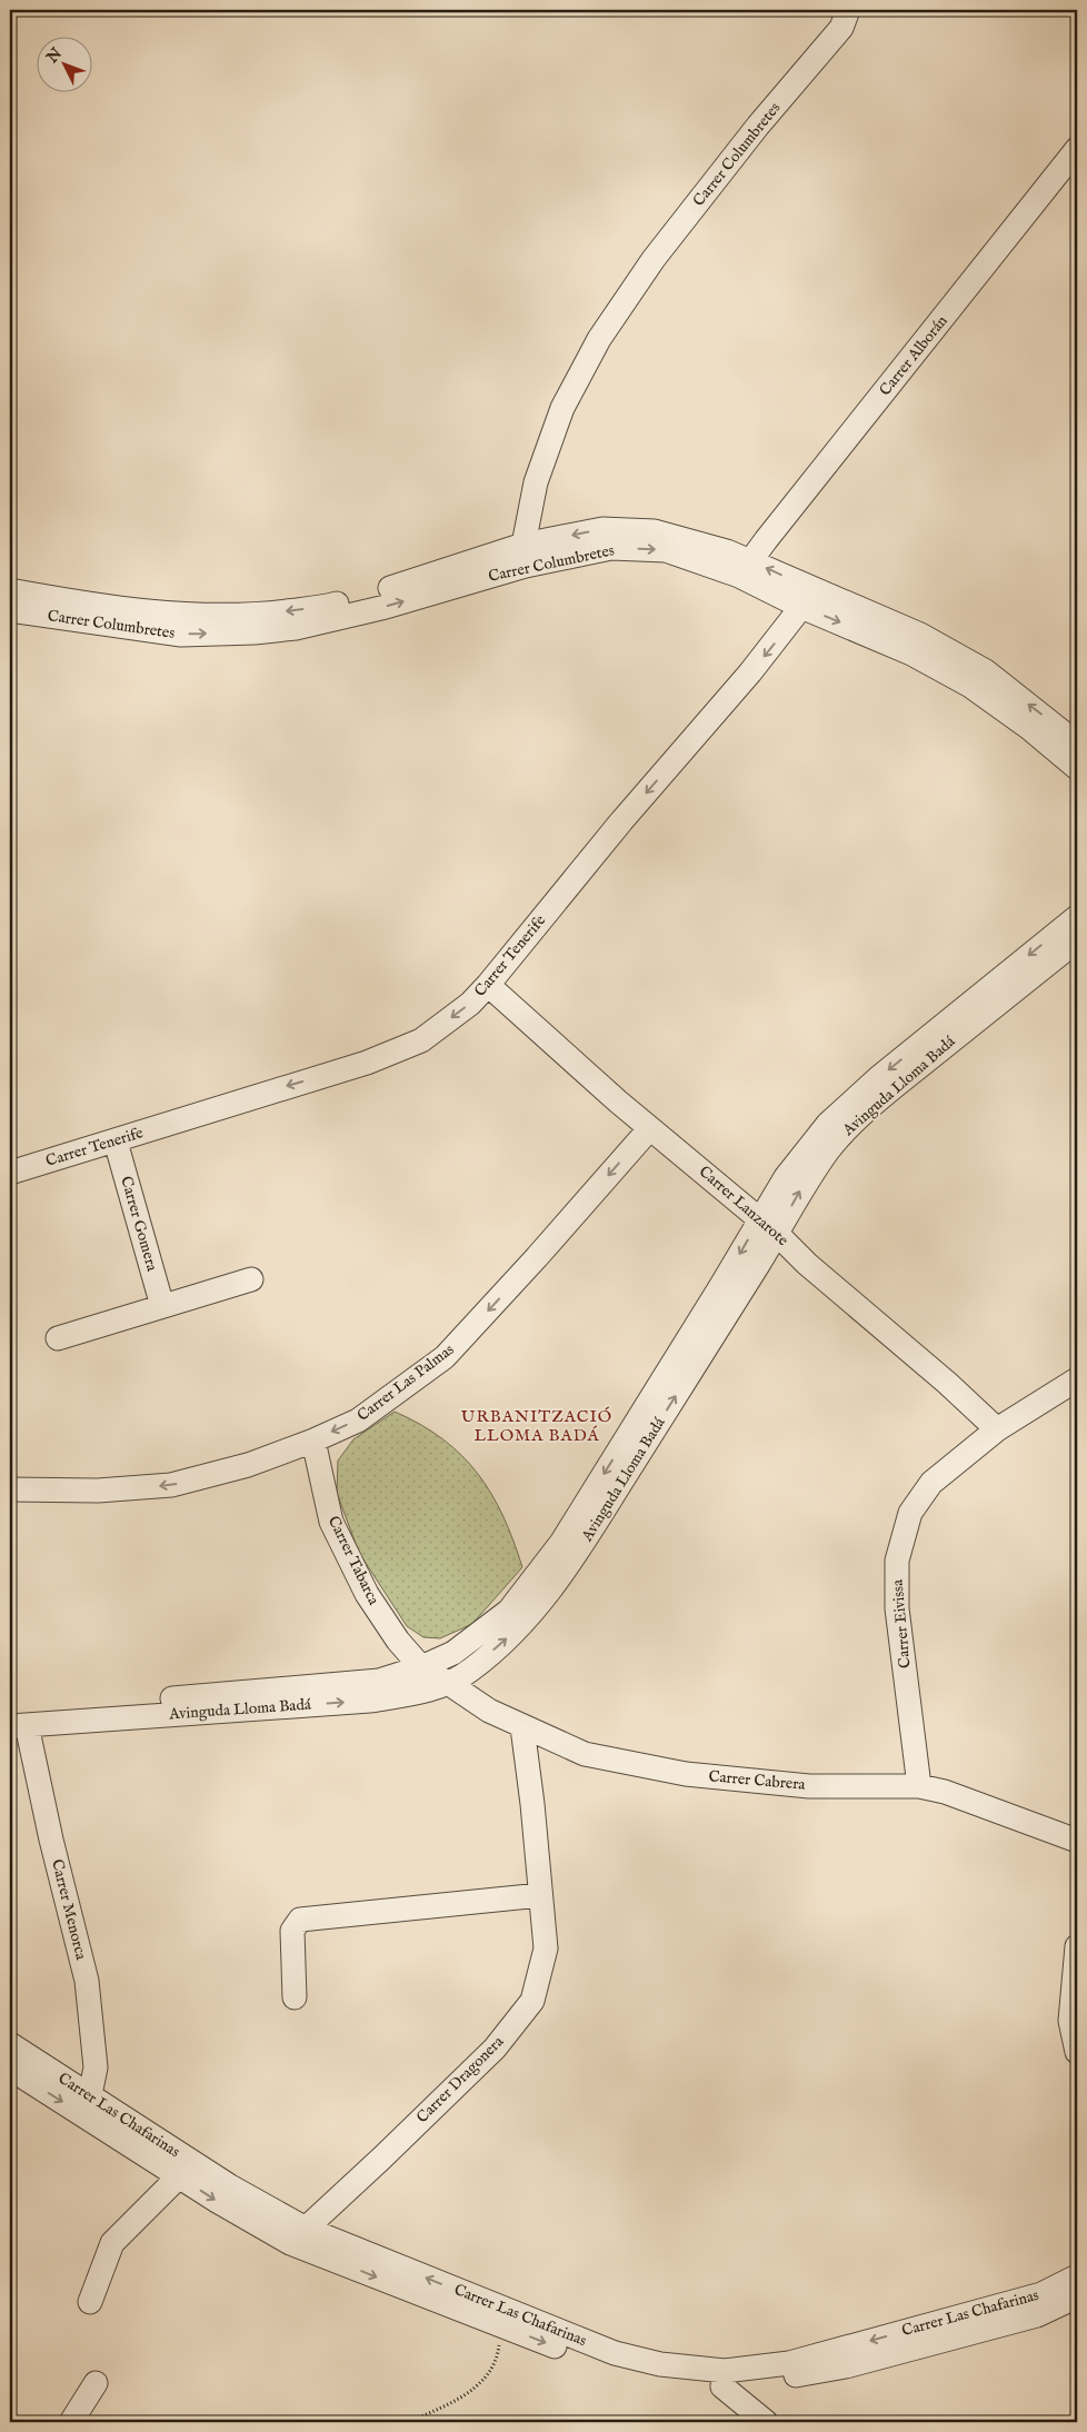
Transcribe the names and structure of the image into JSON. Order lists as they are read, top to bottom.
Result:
{
  "streets": {
    "street": [
      "Carrer Columbretes",
      "Carrer Alborán",
      "Carrer Tenerife",
      "Avinguda Lloma Badá",
      "Carrer Lanzarote",
      "Carrer Gomera",
      "Carrer Las Palmas",
      "Carrer Tabarca",
      "Carrer Eivissa",
      "Carrer Cabrera",
      "Carrer Menorca",
      "Carrer Dragonera",
      "Carrer Las Chafarinas"
    ]
  },
  "crossings": [
    ["Carrer Columbretes", "Carrer Alborán"],
    ["Carrer Columbretes", "Carrer Tenerife"],
    ["Carrer Tenerife", "Carrer Lanzarote"],
    ["Carrer Tenerife", "Carrer Gomera"],
    ["Avinguda Lloma Badá", "Carrer Lanzarote"],
    ["Avinguda Lloma Badá", "Carrer Tabarca"],
    ["Avinguda Lloma Badá", "Carrer Cabrera"],
    ["Avinguda Lloma Badá", "Carrer Menorca"],
    ["Carrer Lanzarote", "Carrer Las Palmas"],
    ["Carrer Lanzarote", "Carrer Eivissa"],
    ["Carrer Las Palmas", "Carrer Tabarca"],
    ["Carrer Tabarca", "Carrer Cabrera"],
    ["Carrer Eivissa", "Carrer Cabrera"],
    ["Carrer Cabrera", "Carrer Dragonera"],
    ["Carrer Menorca", "Carrer Las Chafarinas"],
    ["Carrer Dragonera", "Carrer Las Chafarinas"]
  ],
  "one_way": ["Carrer Tenerife", "Carrer Las Palmas"],
  "districts": ["URBANITZACIÓ LLOMA BADÁ"],
  "north": "top left"
}
